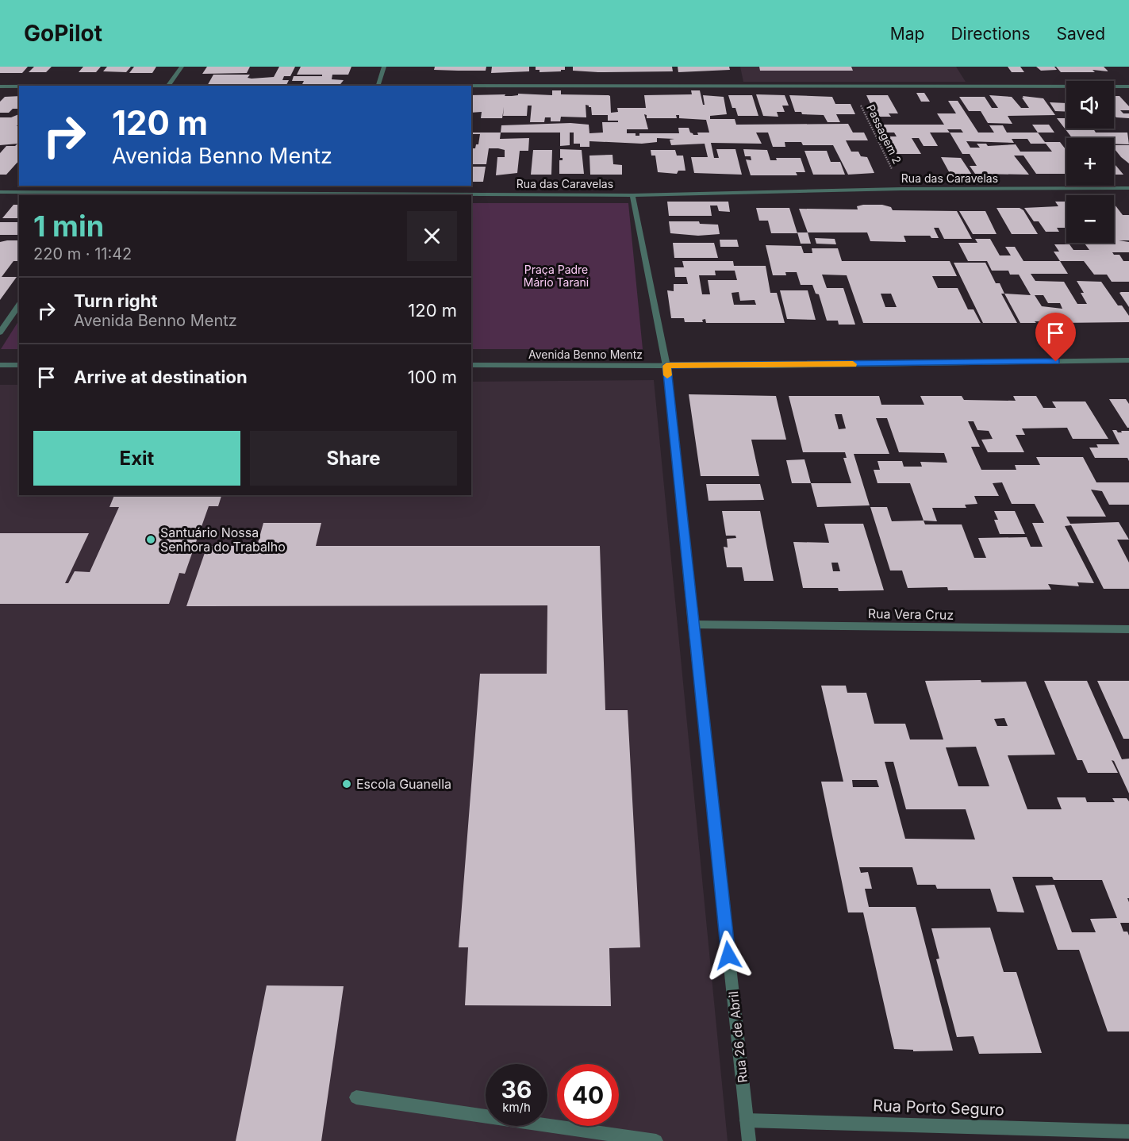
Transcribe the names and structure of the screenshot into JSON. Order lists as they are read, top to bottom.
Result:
{
  "streets": {
    "street": [
      "Rua das Caravelas",
      "Avenida Benno Mentz",
      "Rua Vera Cruz",
      "Rua 26 de Abril",
      "Rua Porto Seguro"
    ],
    "path": ["Passagem 2"]
  },
  "crossings": [
    ["Passagem 2", "Rua das Caravelas"],
    ["Avenida Benno Mentz", "Rua 26 de Abril"],
    ["Rua Vera Cruz", "Rua 26 de Abril"],
    ["Rua 26 de Abril", "Rua Porto Seguro"]
  ],
  "parks": ["Praça Padre Mário Tarani"],
  "places": ["Santuário Nossa Senhora do Trabalho", "Escola Guanella"],
  "page": {
    "header": "GoPilot",
    "nav": ["Map", "Directions", "Saved"],
    "map_buttons": ["+", "−"],
    "turn": ["120 m", "Avenida Benno Mentz"],
    "heading": ["1 min", "220 m · 11:42"],
    "list": [
      {
        "name": "Turn right",
        "note": "Avenida Benno Mentz",
        "value": "120 m"
      },
      {
        "name": "Arrive at destination",
        "value": "100 m"
      }
    ],
    "buttons": ["Exit", "Share"],
    "speed": "36 km/h",
    "limit": "40"
  }
}
